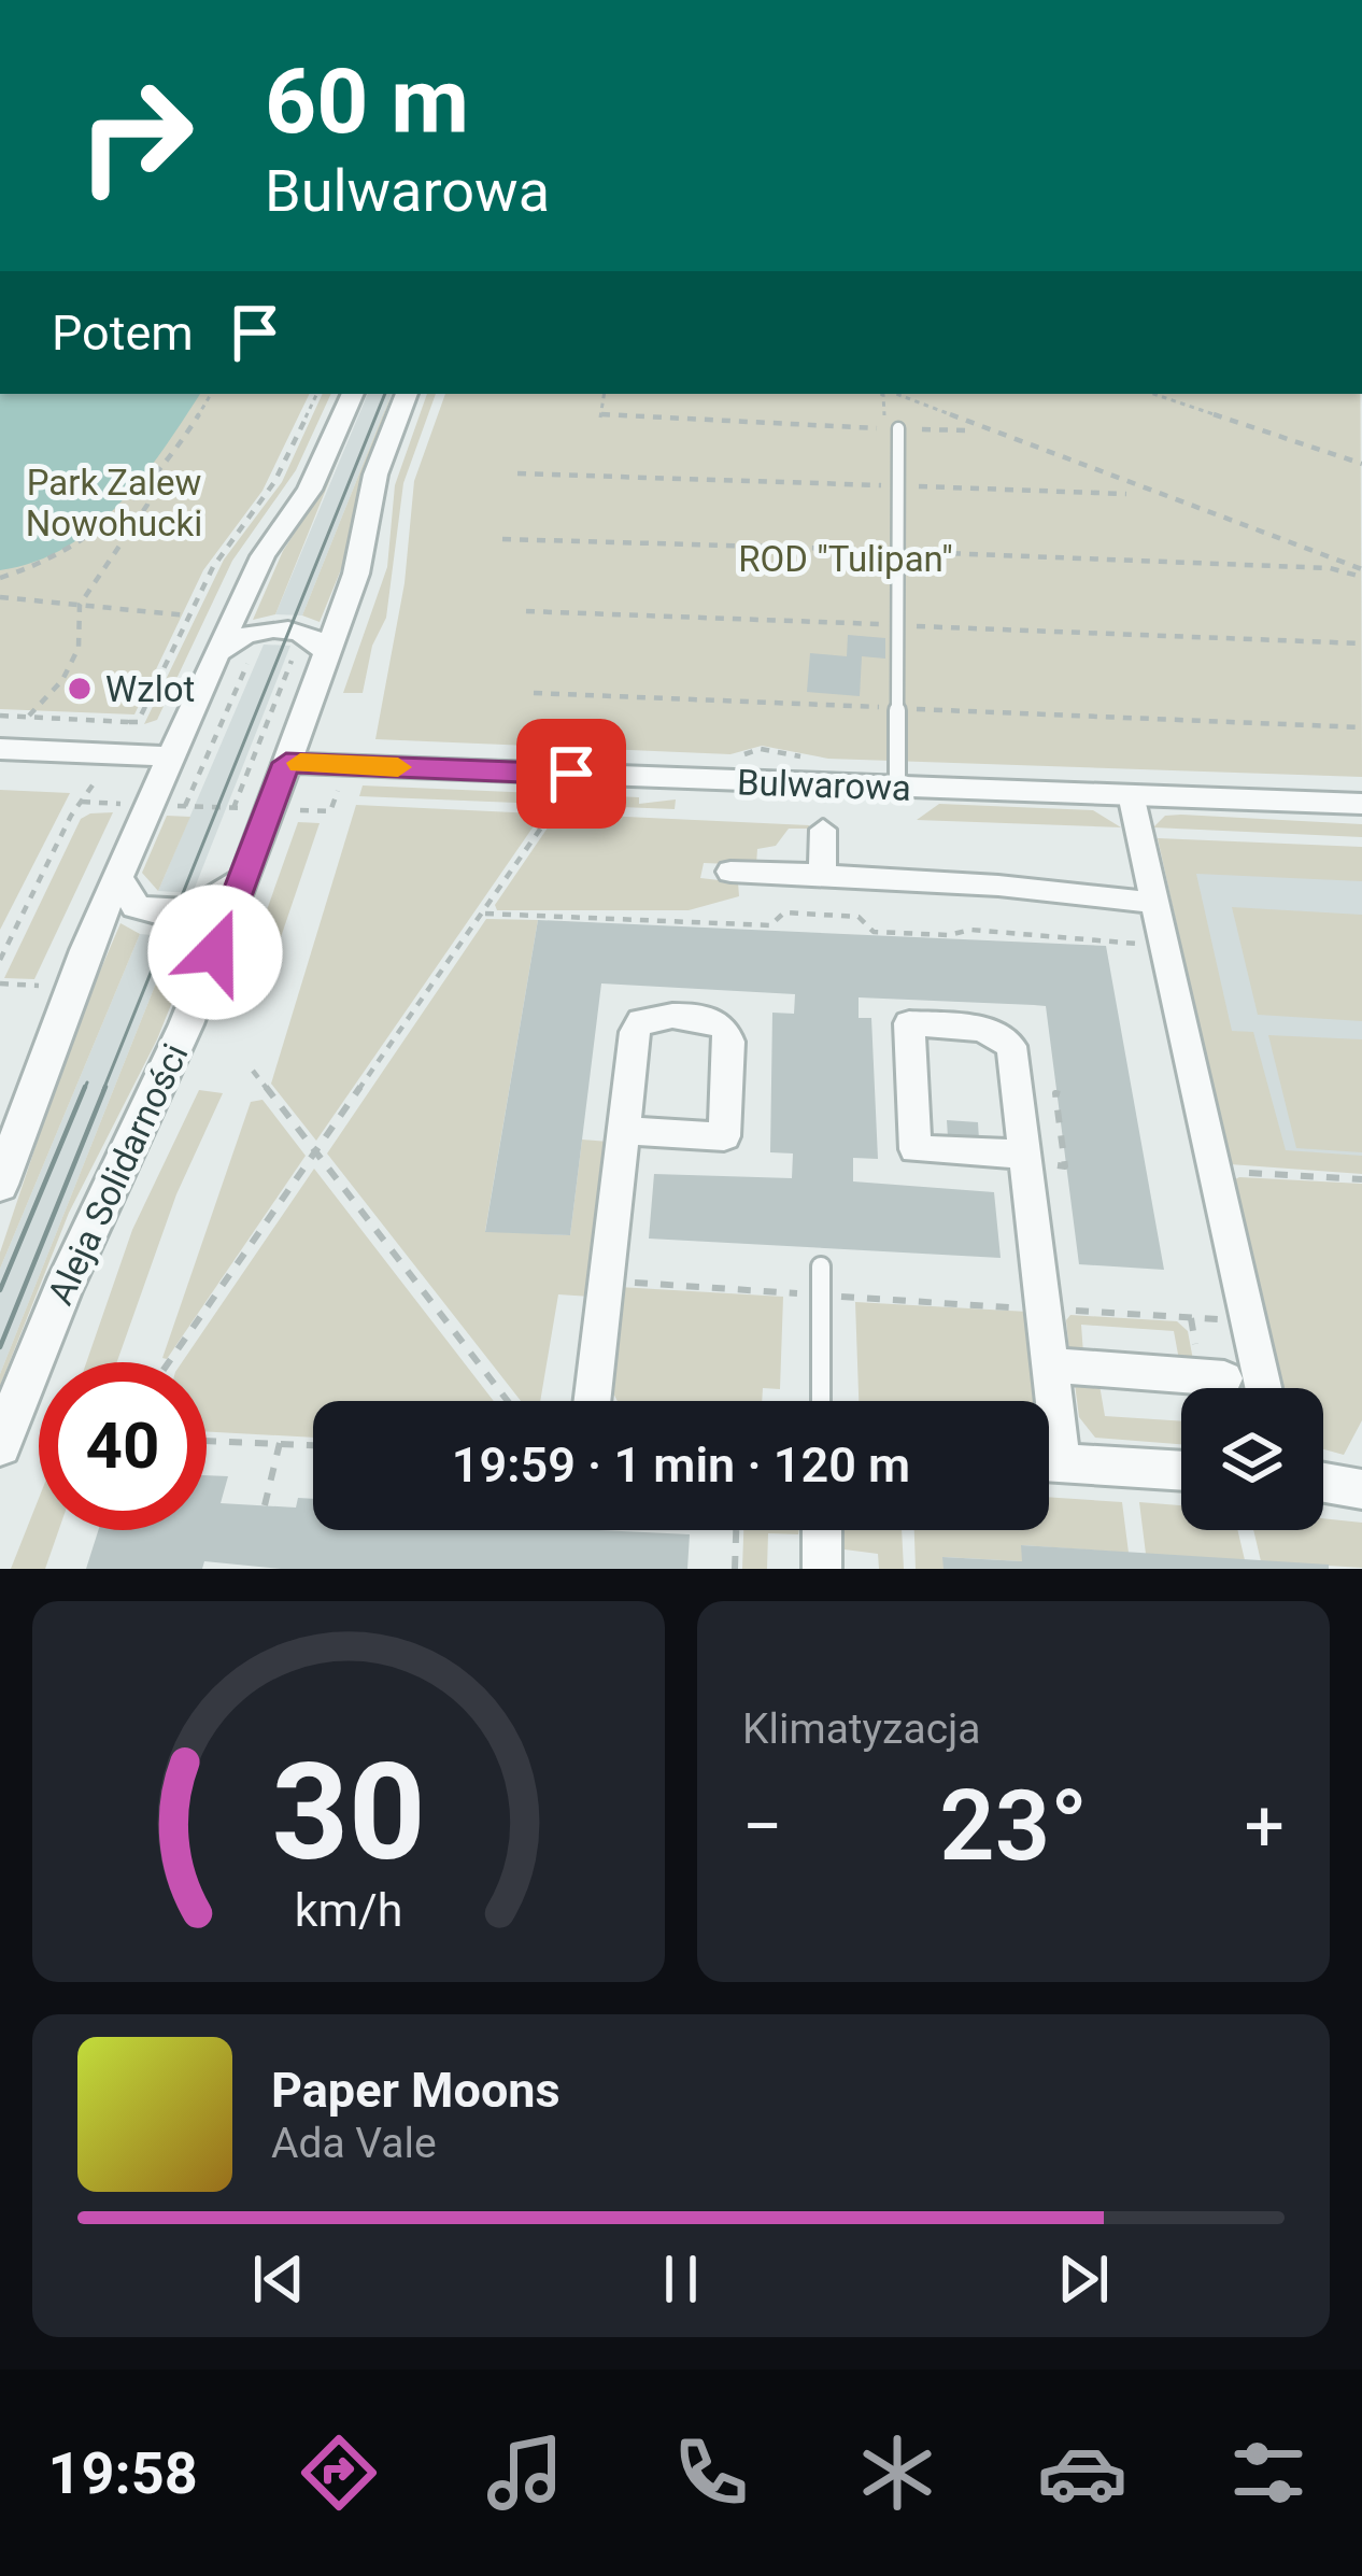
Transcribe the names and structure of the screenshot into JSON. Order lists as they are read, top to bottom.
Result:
{
  "streets": {
    "street": ["Bulwarowa", "Aleja Solidarności"]
  },
  "crossings": [
    ["Bulwarowa", "Aleja Solidarności"]
  ],
  "parks": ["Park Zalew Nowohucki", "ROD \"Tulipan\""],
  "places": ["Wzlot"],
  "page": {
    "turn": ["60 m", "Bulwarowa"],
    "then": "Potem",
    "limit": "40",
    "trip": "19:59 · 1 min · 120 m",
    "tile": "Klimatyzacja",
    "heat": ["−", "23°", "+"],
    "song": ["Paper Moons", "Ada Vale"],
    "tabs": "19:58",
    "gauge": ["30", "km/h"]
  }
}
